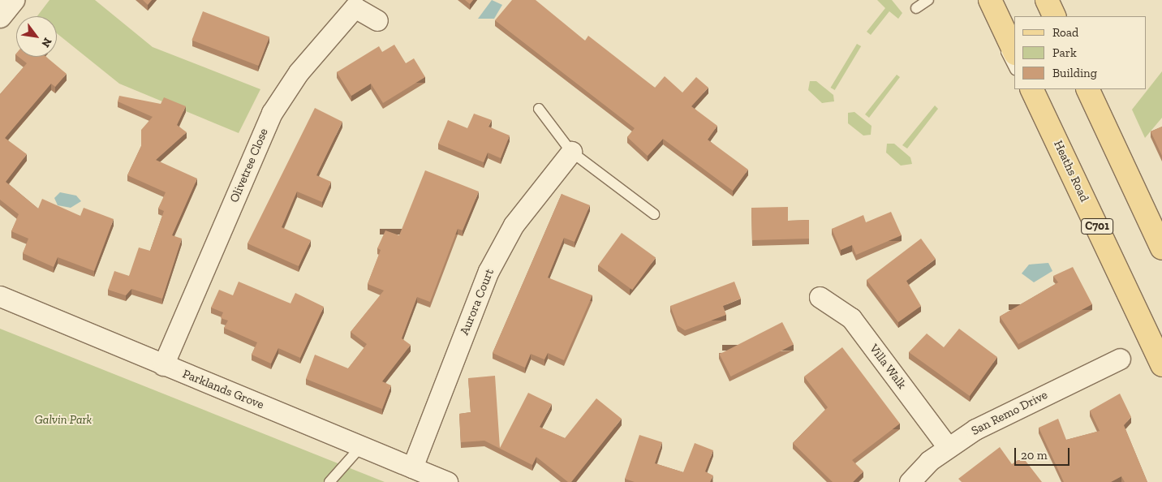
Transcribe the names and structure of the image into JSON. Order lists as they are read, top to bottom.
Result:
{
  "streets": {
    "main road": ["Heaths Road", "C701"],
    "street": [
      "Olivetree Close",
      "Aurora Court",
      "Villa Walk",
      "Parklands Grove",
      "San Remo Drive"
    ]
  },
  "crossings": [
    ["Olivetree Close", "Parklands Grove"],
    ["Aurora Court", "Parklands Grove"],
    ["Villa Walk", "San Remo Drive"]
  ],
  "parks": ["Galvin Park"],
  "legend": ["Road", "Park", "Building"],
  "scale_bar": "20 m",
  "north": "bottom right"
}
